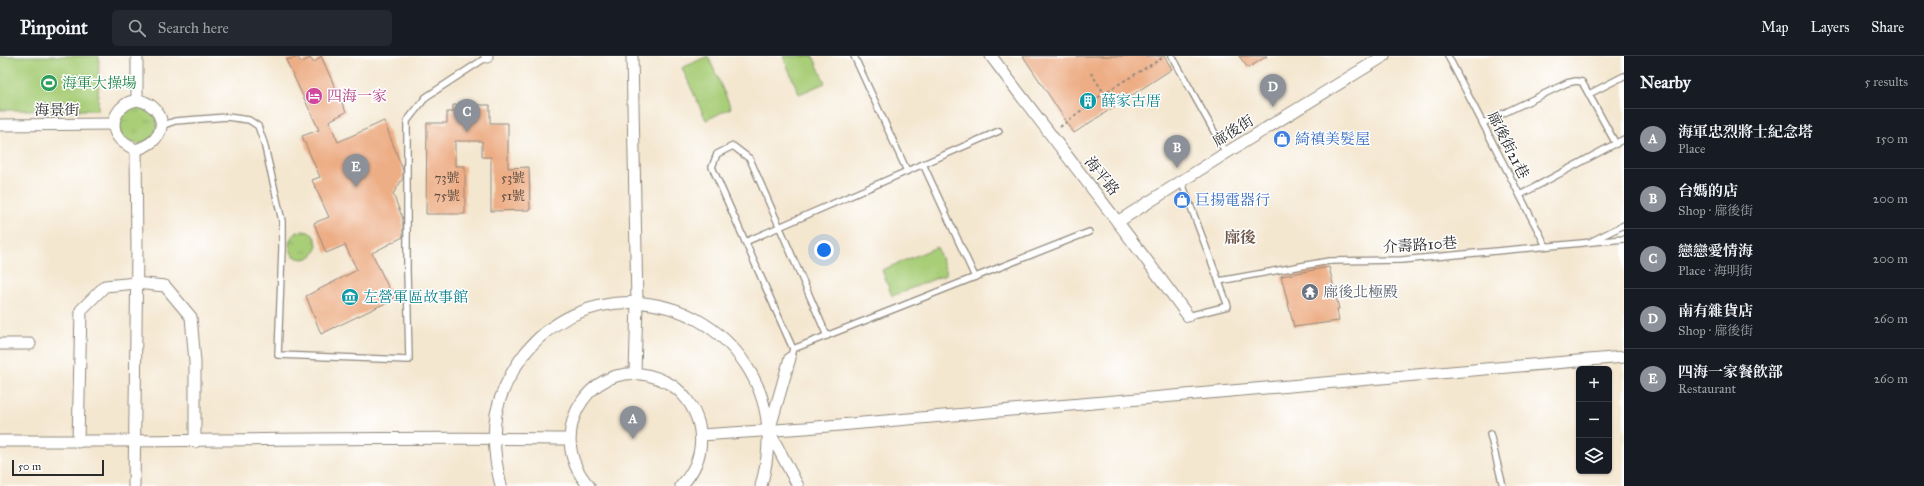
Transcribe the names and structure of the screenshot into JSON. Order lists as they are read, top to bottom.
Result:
{
  "streets": {
    "street": ["海景街", "廍後街", "海平路"],
    "lane": ["廍後街21巷", "介壽路10巷"]
  },
  "crossings": [
    ["廍後街", "海平路"],
    ["廍後街21巷", "介壽路10巷"]
  ],
  "districts": ["廍後"],
  "places": {
    "sports": ["海軍大操場"],
    "hotel": ["四海一家"],
    "building": ["薛家古厝"],
    "shop": ["綺禛美髮屋", "巨揚電器行"],
    "temple": ["廍後北極殿"],
    "museum": ["左營軍區故事館"]
  },
  "house_numbers": [
    "73號",
    "53號",
    "75號",
    "51號"
  ],
  "scale_bar": "50 m",
  "page": {
    "header": "Pinpoint",
    "search": "Search here",
    "nav": ["Map", "Layers", "Share"],
    "heading": ["Nearby", "5 results"],
    "pins": [
      "D",
      "C",
      "B",
      "E",
      "A"
    ],
    "list": [
      {
        "mark": "A",
        "name": "海軍忠烈將士紀念塔",
        "note": "Place",
        "value": "150 m"
      },
      {
        "mark": "B",
        "name": "台媽的店",
        "note": "Shop · 廍後街",
        "value": "200 m"
      },
      {
        "mark": "C",
        "name": "戀戀愛情海",
        "note": "Place · 海明街",
        "value": "200 m"
      },
      {
        "mark": "D",
        "name": "南有雜貨店",
        "note": "Shop · 廍後街",
        "value": "260 m"
      },
      {
        "mark": "E",
        "name": "四海一家餐飲部",
        "note": "Restaurant",
        "value": "260 m"
      }
    ],
    "map_buttons": ["+", "−"],
    "scale": "50 m"
  }
}
